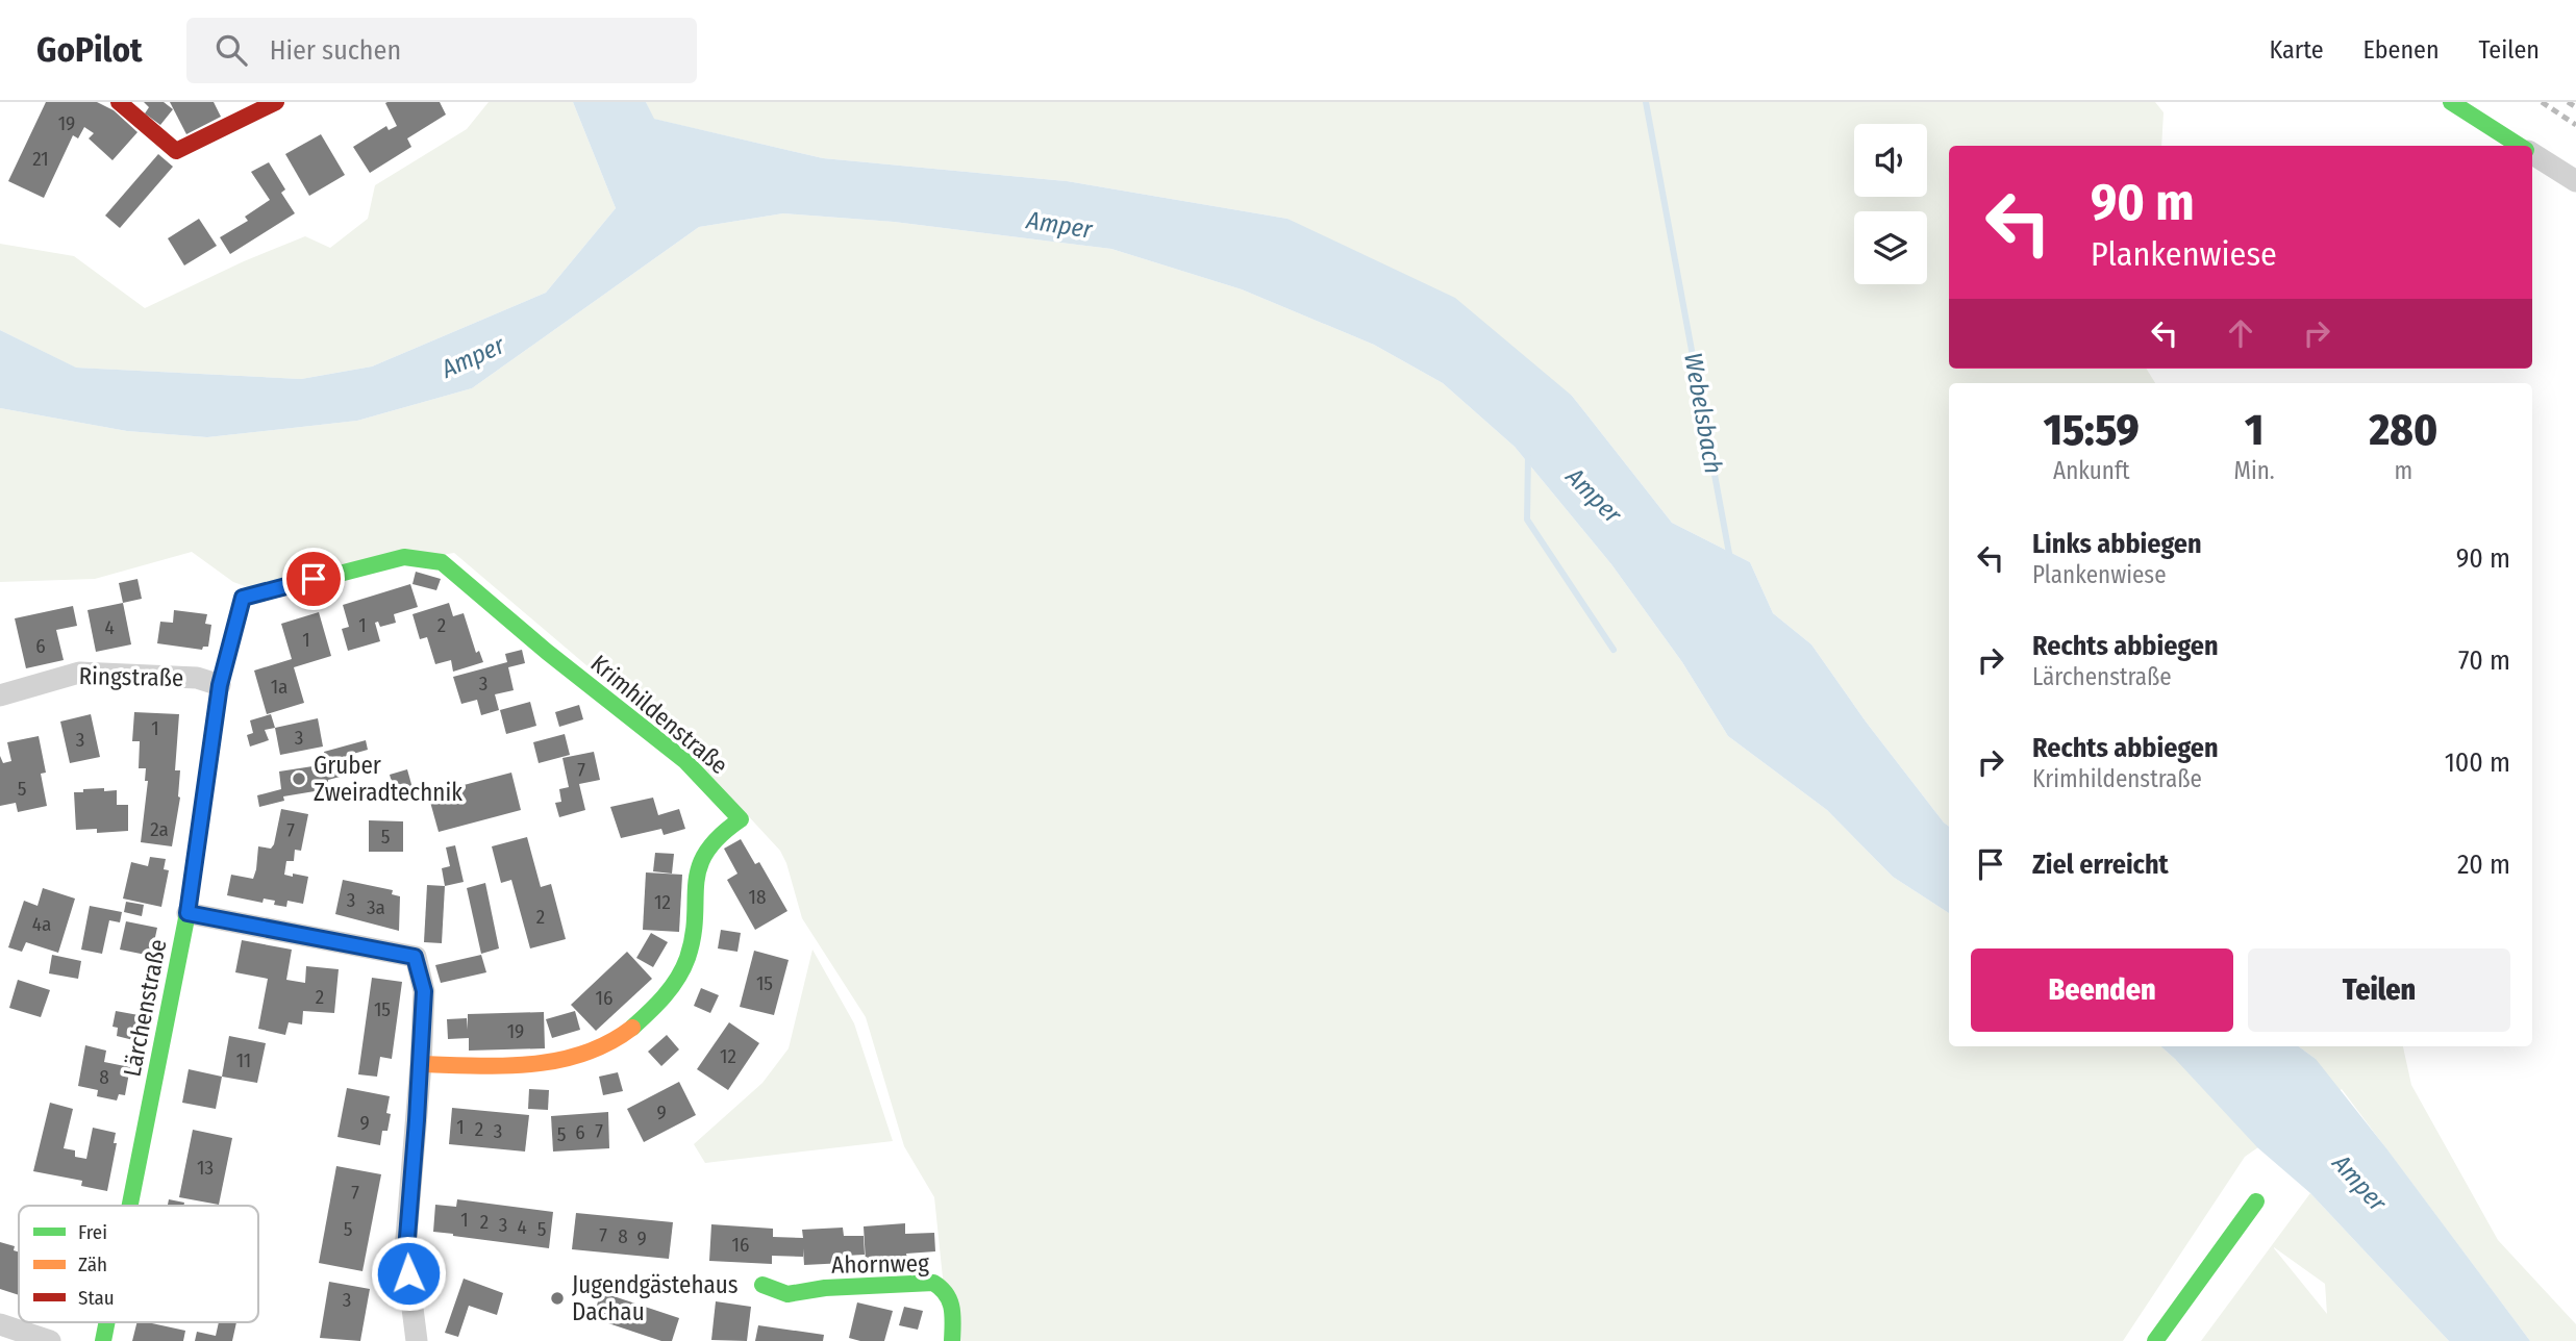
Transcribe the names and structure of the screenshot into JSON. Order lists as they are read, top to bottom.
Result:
{
  "streets": {
    "street": [
      "Ringstraße",
      "Krimhildenstraße",
      "Lärchenstraße",
      "Ahornweg"
    ]
  },
  "crossings": [
    ["Ringstraße", "Lärchenstraße"],
    ["Krimhildenstraße", "Lärchenstraße"]
  ],
  "water": ["Amper", "Webelsbach"],
  "places": ["Gruber Zweiradtechnik", "Jugendgästehaus Dachau"],
  "house_numbers": [
    "19",
    "21",
    "1",
    "2",
    "4",
    "1",
    "6",
    "3",
    "1a",
    "1",
    "3",
    "3",
    "7",
    "5",
    "2a",
    "7",
    "5",
    "18",
    "3",
    "12",
    "3a",
    "2",
    "4a",
    "15",
    "2",
    "16",
    "15",
    "19",
    "12",
    "11",
    "8",
    "9",
    "9",
    "1",
    "2",
    "3",
    "7",
    "6",
    "5",
    "13",
    "7",
    "1",
    "2",
    "3",
    "4",
    "5",
    "5",
    "7",
    "8",
    "9",
    "16",
    "3"
  ],
  "legend": ["Frei", "Zäh", "Stau"],
  "page": {
    "header": "GoPilot",
    "search": "Hier suchen",
    "nav": ["Karte", "Ebenen", "Teilen"],
    "turn": ["90 m", "Plankenwiese"],
    "eta": [
      "15:59",
      "Ankunft",
      "1",
      "Min.",
      "280",
      "m"
    ],
    "list": [
      {
        "name": "Links abbiegen",
        "note": "Plankenwiese",
        "value": "90 m"
      },
      {
        "name": "Rechts abbiegen",
        "note": "Lärchenstraße",
        "value": "70 m"
      },
      {
        "name": "Rechts abbiegen",
        "note": "Krimhildenstraße",
        "value": "100 m"
      },
      {
        "name": "Ziel erreicht",
        "value": "20 m"
      }
    ],
    "buttons": ["Beenden", "Teilen"]
  }
}
